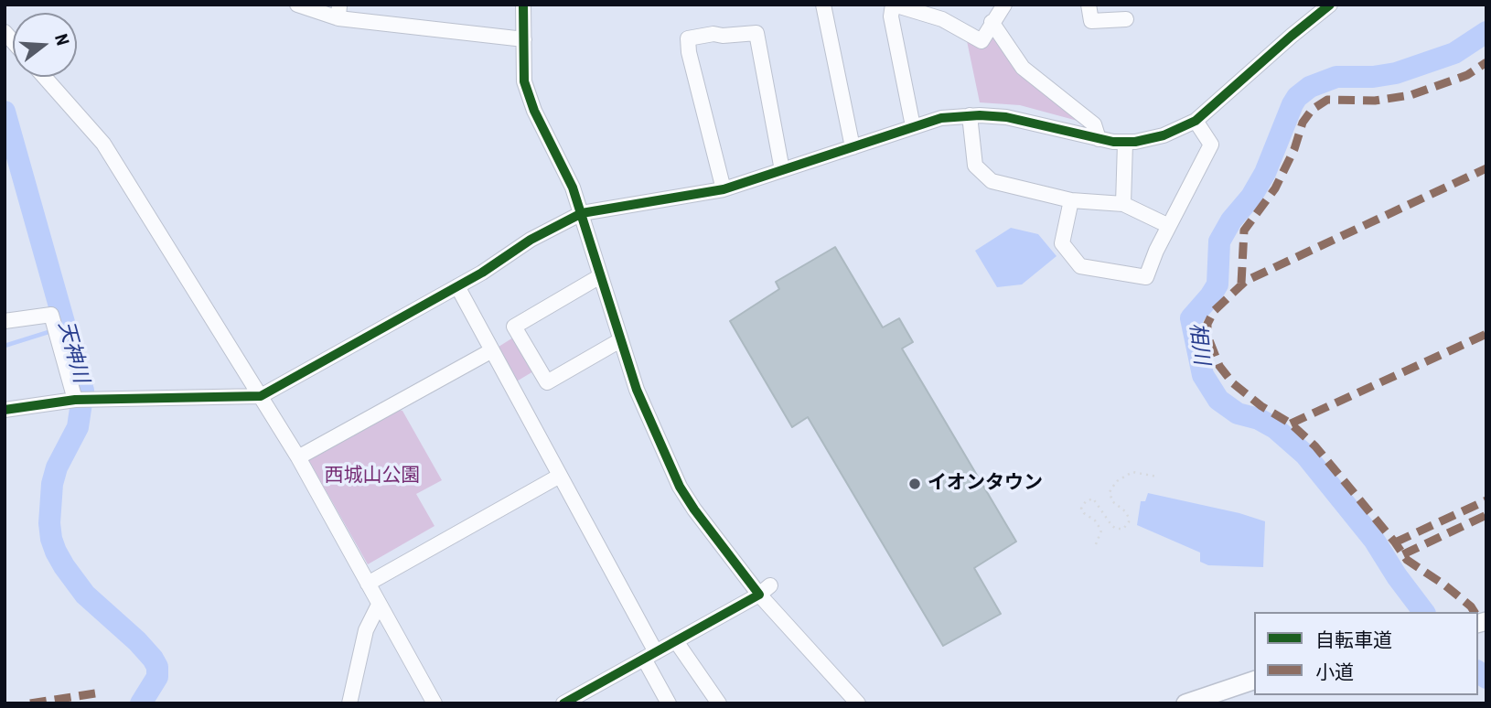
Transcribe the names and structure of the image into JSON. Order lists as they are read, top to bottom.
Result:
{
  "water": ["相川", "天神川"],
  "parks": ["西城山公園"],
  "places": ["イオンタウン"],
  "legend": ["自転車道", "小道"],
  "north": "right"
}
